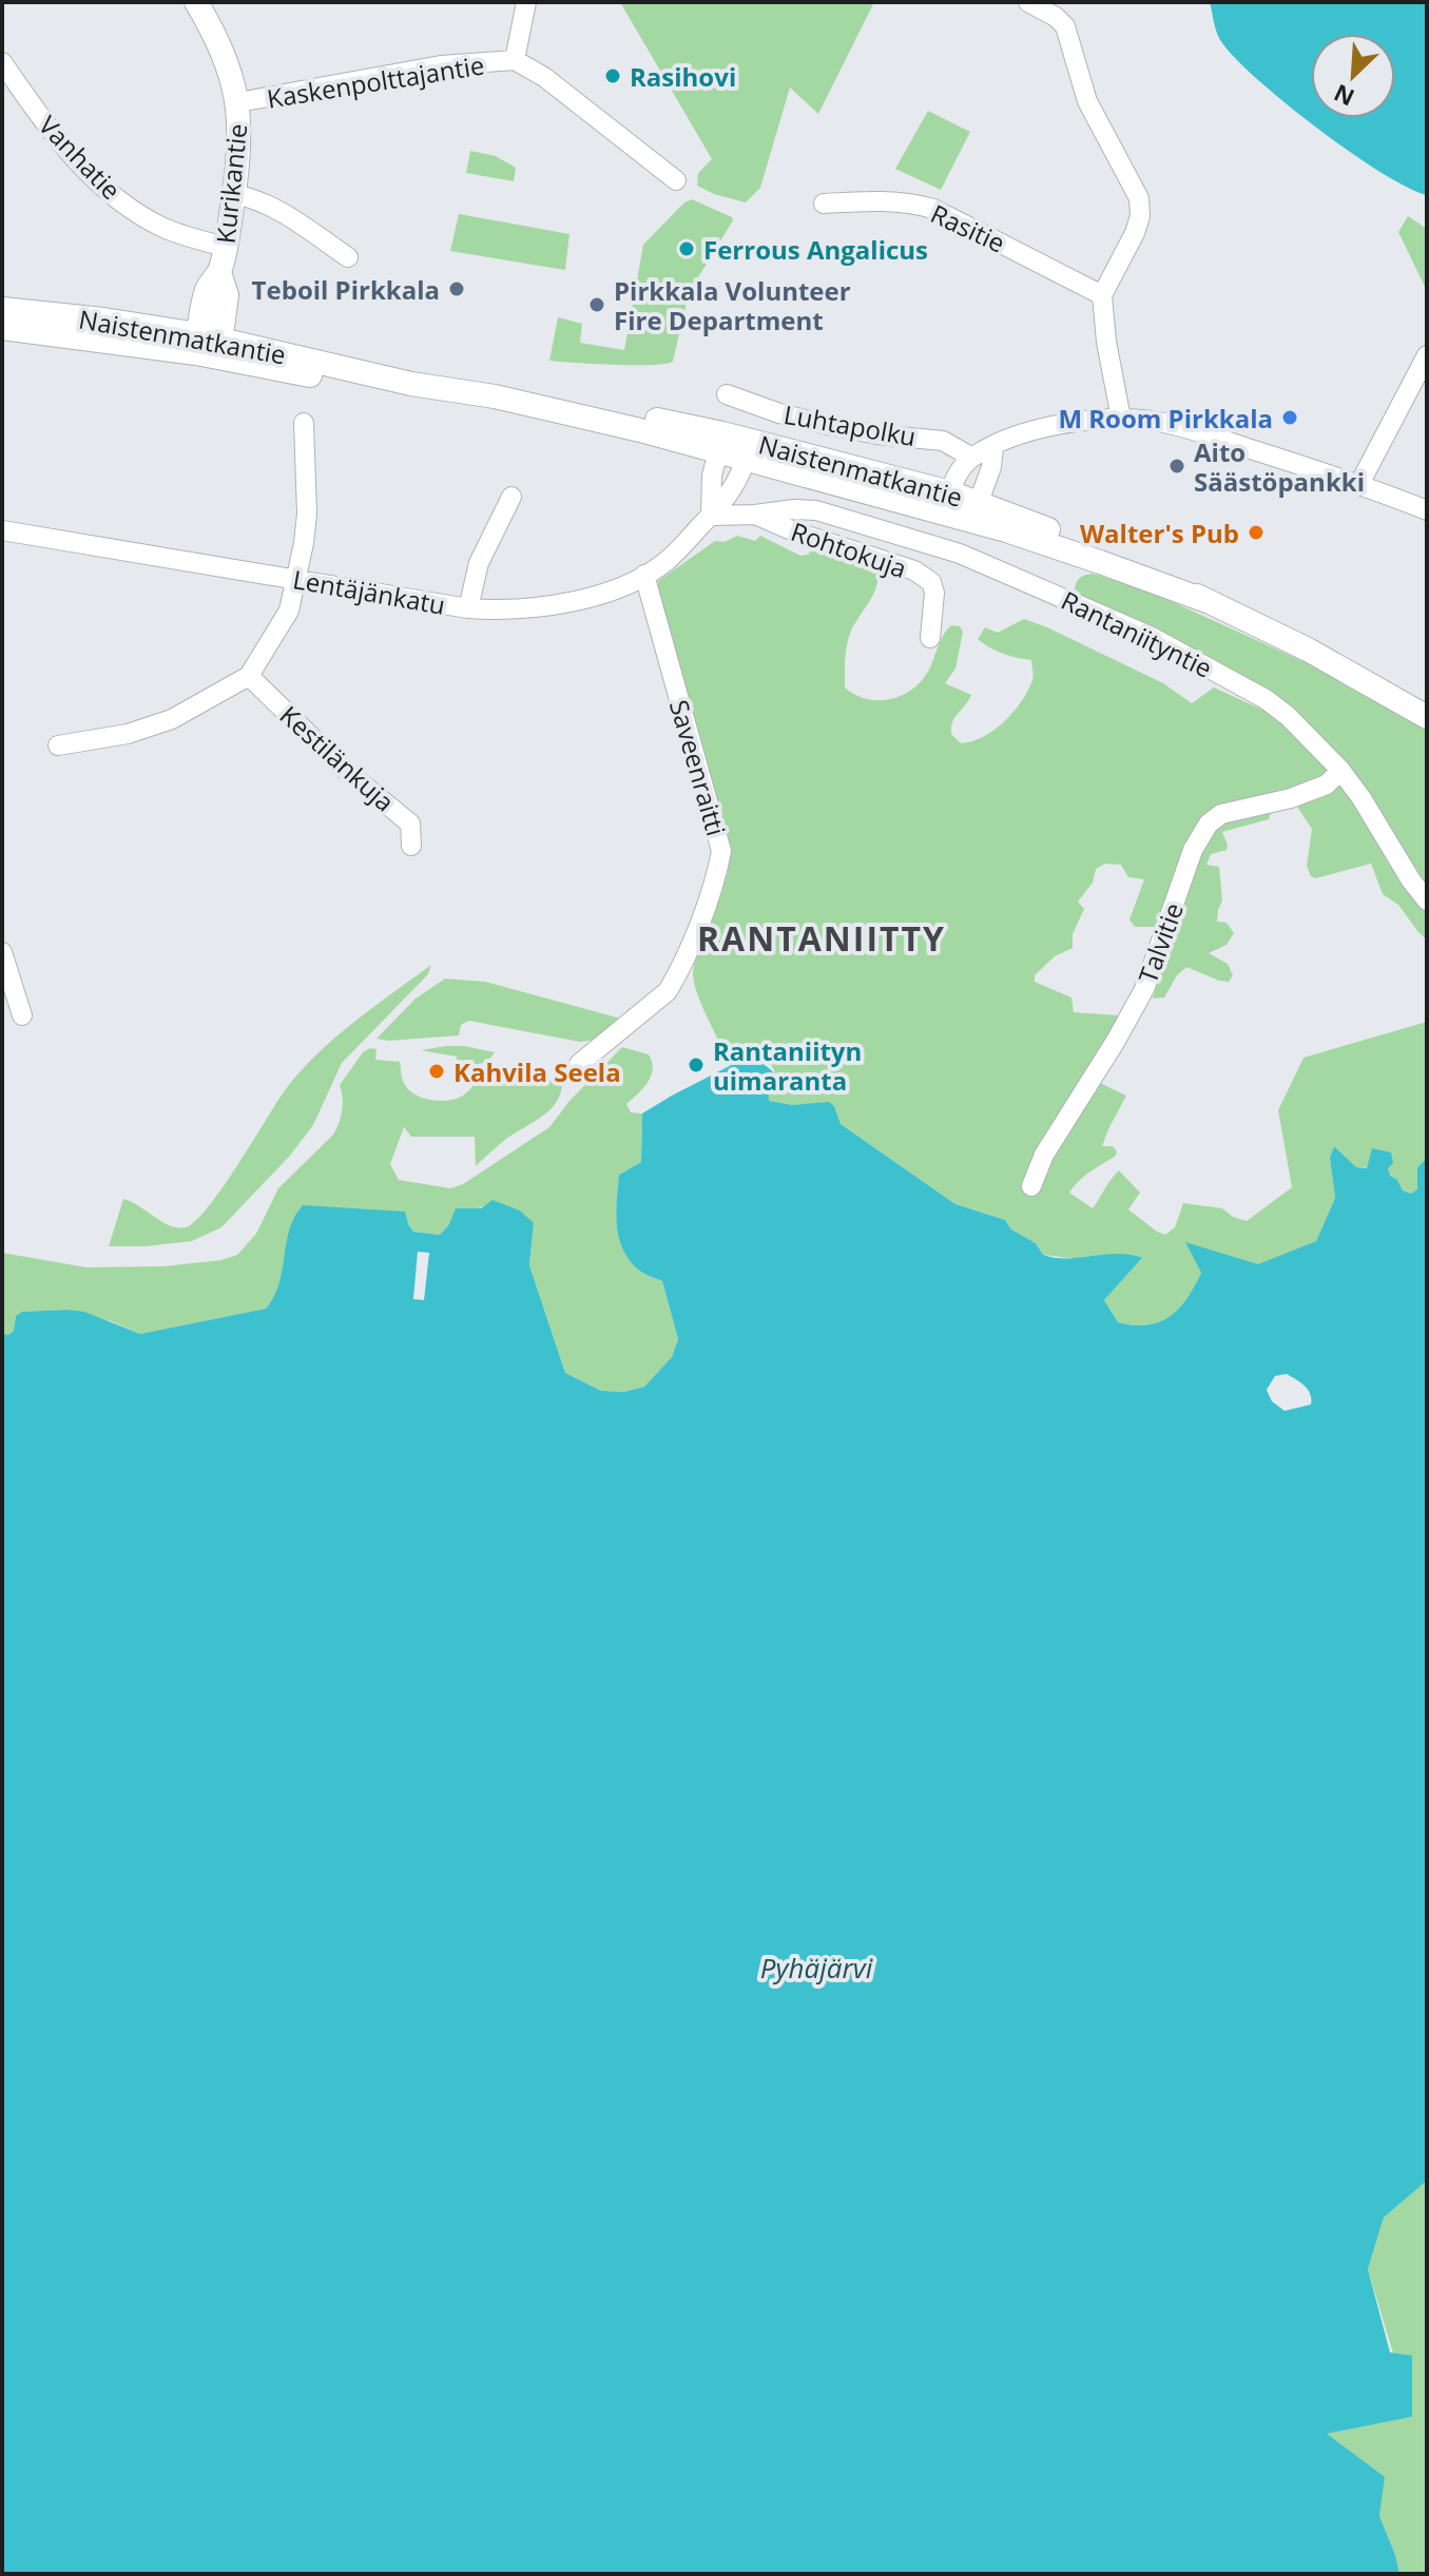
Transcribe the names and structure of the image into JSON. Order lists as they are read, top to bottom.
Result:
{
  "streets": {
    "main road": ["Kurikantie", "Naistenmatkantie"],
    "street": [
      "Kaskenpolttajantie",
      "Vanhatie",
      "Rasitie",
      "Luhtapolku",
      "Rohtokuja",
      "Lentäjänkatu",
      "Rantaniityntie",
      "Kestilänkuja",
      "Saveenraitti",
      "Talvitie"
    ]
  },
  "crossings": [
    ["Kaskenpolttajantie", "Kurikantie"],
    ["Vanhatie", "Kurikantie"],
    ["Kurikantie", "Naistenmatkantie"],
    ["Naistenmatkantie", "Lentäjänkatu"],
    ["Rohtokuja", "Lentäjänkatu"],
    ["Rohtokuja", "Rantaniityntie"],
    ["Lentäjänkatu", "Saveenraitti"],
    ["Rantaniityntie", "Talvitie"]
  ],
  "districts": ["RANTANIITTY"],
  "water": ["Pyhäjärvi"],
  "places": [
    "Rasihovi",
    "Ferrous Angalicus",
    "Teboil Pirkkala",
    "Pirkkala Volunteer Fire Department",
    "M Room Pirkkala",
    "Aito Säästöpankki",
    "Walter's Pub",
    "Rantaniityn uimaranta",
    "Kahvila Seela"
  ],
  "north": "bottom left"
}
